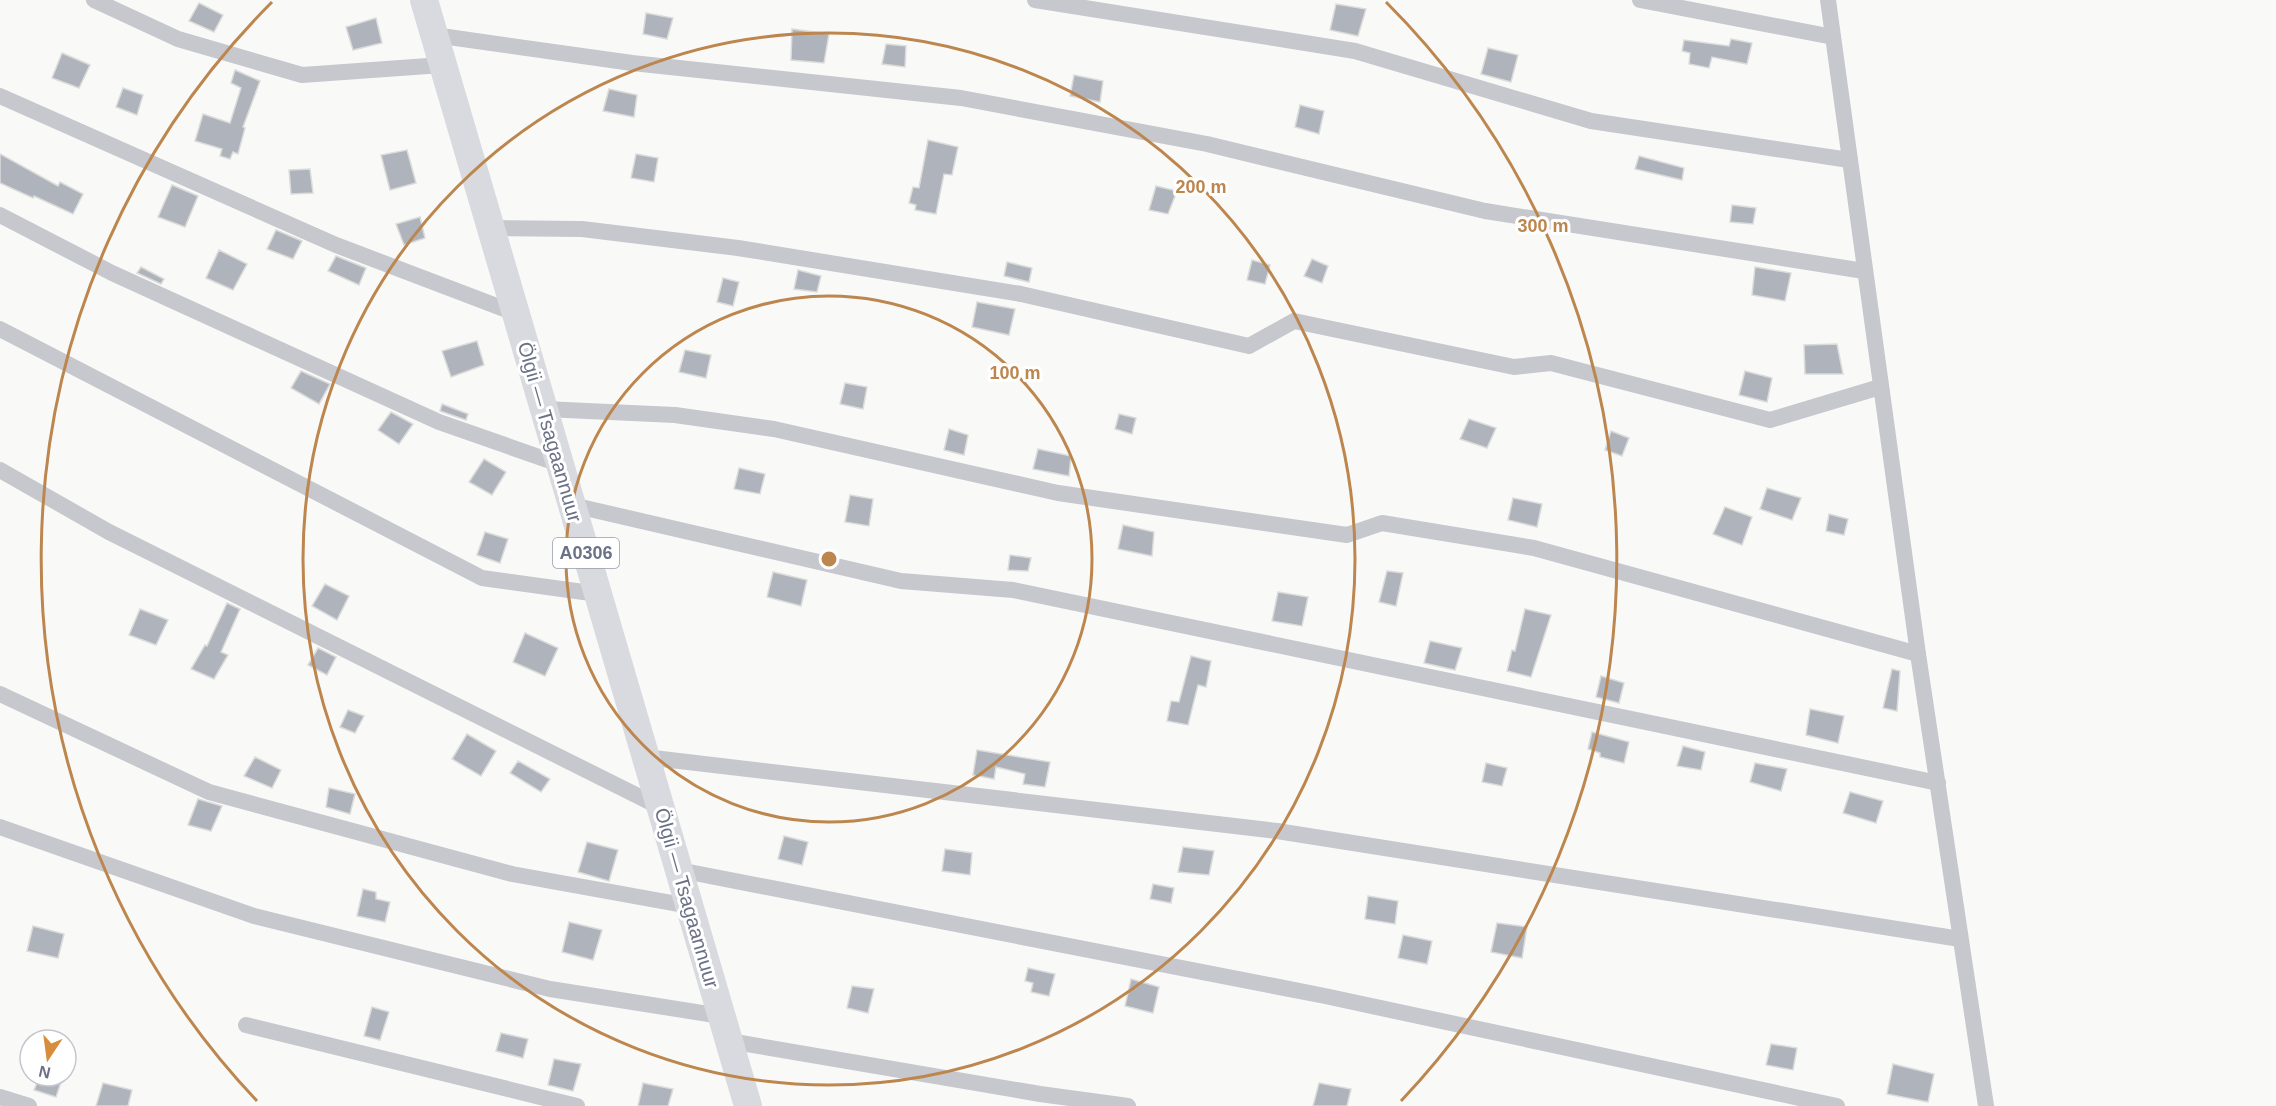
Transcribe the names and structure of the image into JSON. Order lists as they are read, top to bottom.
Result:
{
  "streets": {
    "highway": ["Ölgii — Tsagaannuur", "A0306"]
  },
  "north": "bottom",
  "rings": ["200 m", "300 m", "100 m"]
}
